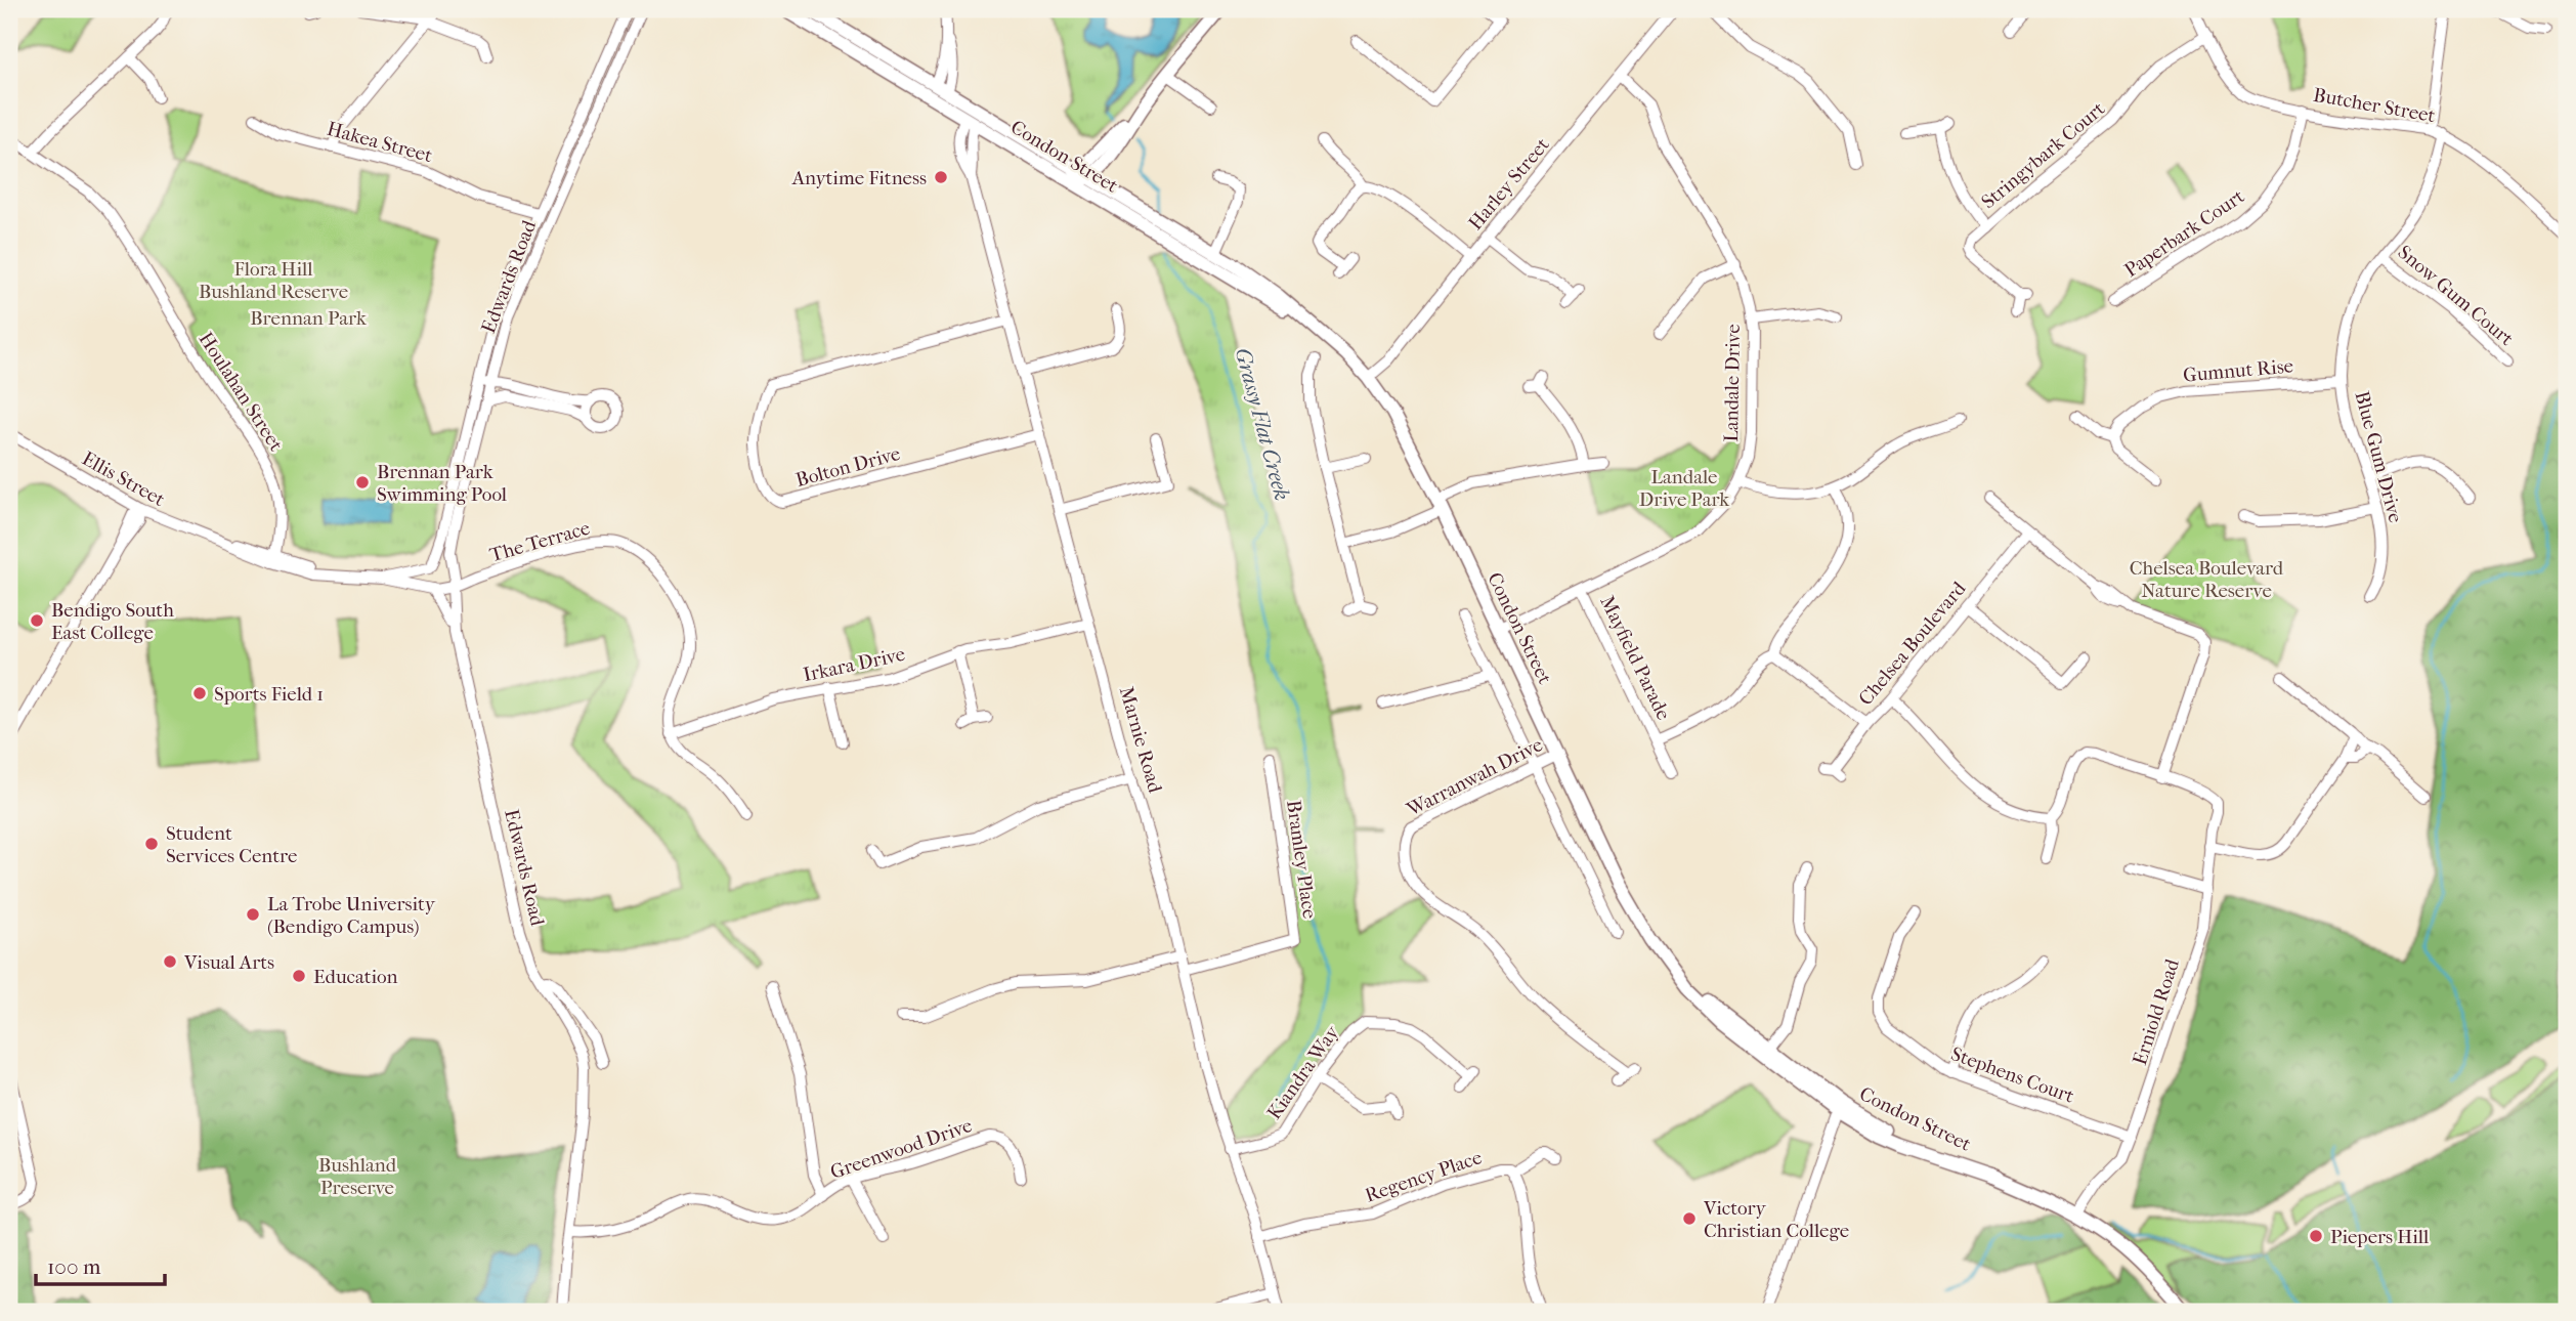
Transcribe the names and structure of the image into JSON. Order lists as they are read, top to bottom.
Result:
{
  "streets": {
    "main road": ["Condon Street"],
    "street": [
      "Butcher Street",
      "Hakea Street",
      "Stringybark Court",
      "Harley Street",
      "Paperbark Court",
      "Edwards Road",
      "Snow Gum Court",
      "Gumnut Rise",
      "Landale Drive",
      "Houlahan Street",
      "Blue Gum Drive",
      "Bolton Drive",
      "Ellis Street",
      "The Terrace",
      "Chelsea Boulevard",
      "Mayfield Parade",
      "Irkara Drive",
      "Marnie Road",
      "Warranwah Drive",
      "Bramley Place",
      "Erniold Road",
      "Kiandra Way",
      "Stephens Court",
      "Greenwood Drive",
      "Regency Place"
    ]
  },
  "crossings": [
    ["Butcher Street", "Stringybark Court"],
    ["Butcher Street", "Paperbark Court"],
    ["Butcher Street", "Blue Gum Drive"],
    ["Hakea Street", "Edwards Road"],
    ["Condon Street", "Harley Street"],
    ["Condon Street", "Landale Drive"],
    ["Condon Street", "Marnie Road"],
    ["Condon Street", "Warranwah Drive"],
    ["Condon Street", "Erniold Road"],
    ["Harley Street", "Landale Drive"],
    ["Edwards Road", "Ellis Street"],
    ["Edwards Road", "The Terrace"],
    ["Edwards Road", "Greenwood Drive"],
    ["Snow Gum Court", "Blue Gum Drive"],
    ["Gumnut Rise", "Blue Gum Drive"],
    ["Landale Drive", "Mayfield Parade"],
    ["Houlahan Street", "Ellis Street"],
    ["Bolton Drive", "Marnie Road"],
    ["Ellis Street", "The Terrace"],
    ["The Terrace", "Irkara Drive"],
    ["Chelsea Boulevard", "Mayfield Parade"],
    ["Irkara Drive", "Marnie Road"],
    ["Marnie Road", "Bramley Place"],
    ["Marnie Road", "Kiandra Way"],
    ["Marnie Road", "Regency Place"],
    ["Erniold Road", "Stephens Court"]
  ],
  "water": ["Grassy Flat Creek"],
  "parks": [
    "Flora Hill Bushland Reserve",
    "Brennan Park",
    "Landale Drive Park",
    "Chelsea Boulevard Nature Reserve",
    "Bushland Preserve"
  ],
  "places": [
    "Anytime Fitness",
    "Brennan Park Swimming Pool",
    "Bendigo South East College",
    "Sports Field 1",
    "Student Services Centre",
    "La Trobe University (Bendigo Campus)",
    "Visual Arts",
    "Education",
    "Victory Christian College",
    "Piepers Hill"
  ],
  "scale_bar": "100 m"
}
